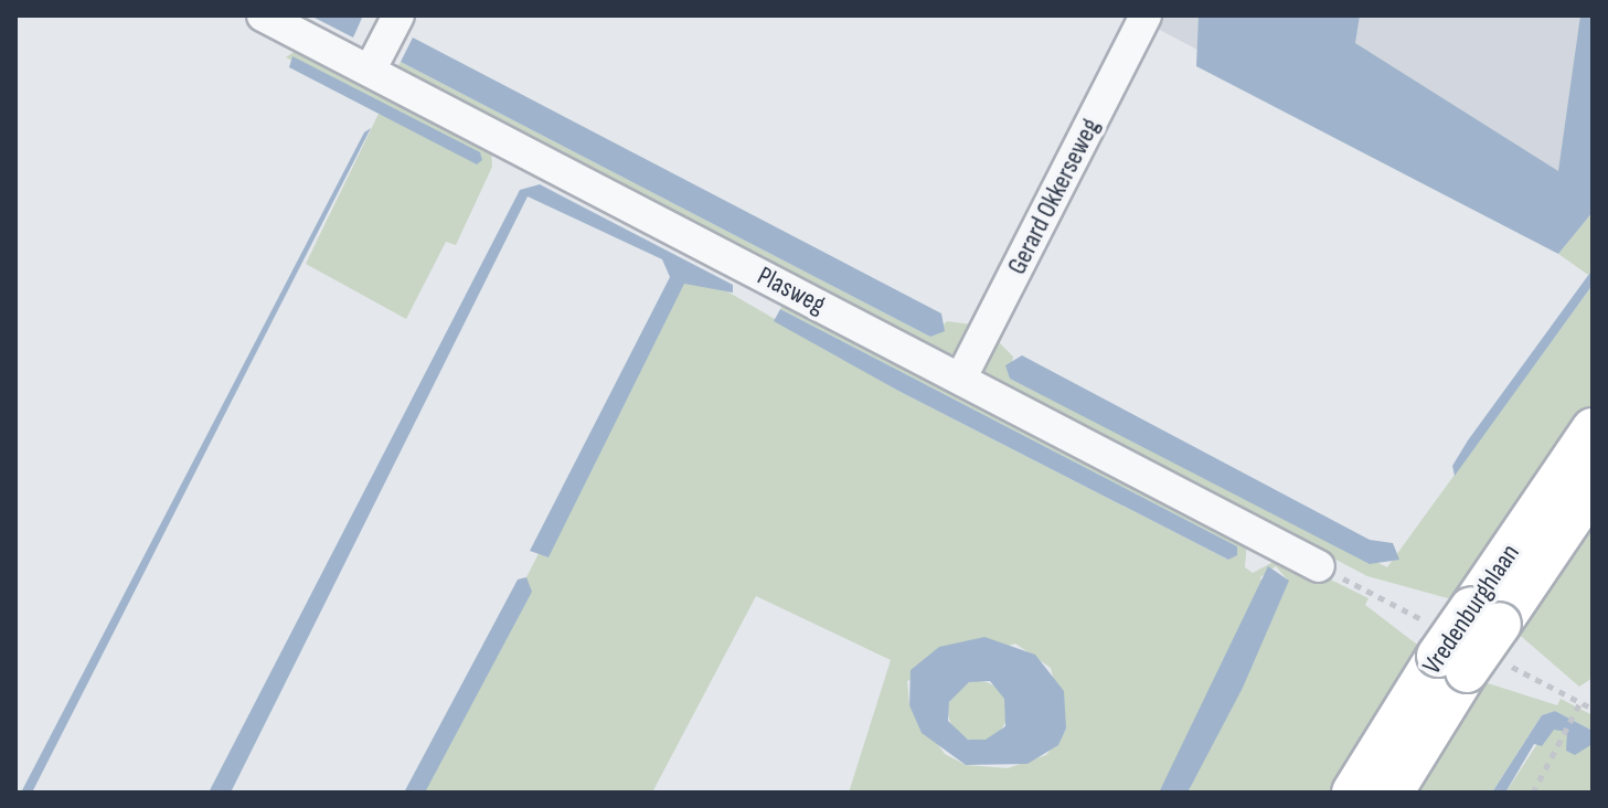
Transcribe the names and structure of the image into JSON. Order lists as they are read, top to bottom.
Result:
{
  "streets": {
    "street": ["Gerard Okkerseweg", "Plasweg", "Vredenburghlaan"]
  },
  "crossings": [
    ["Gerard Okkerseweg", "Plasweg"]
  ]
}
